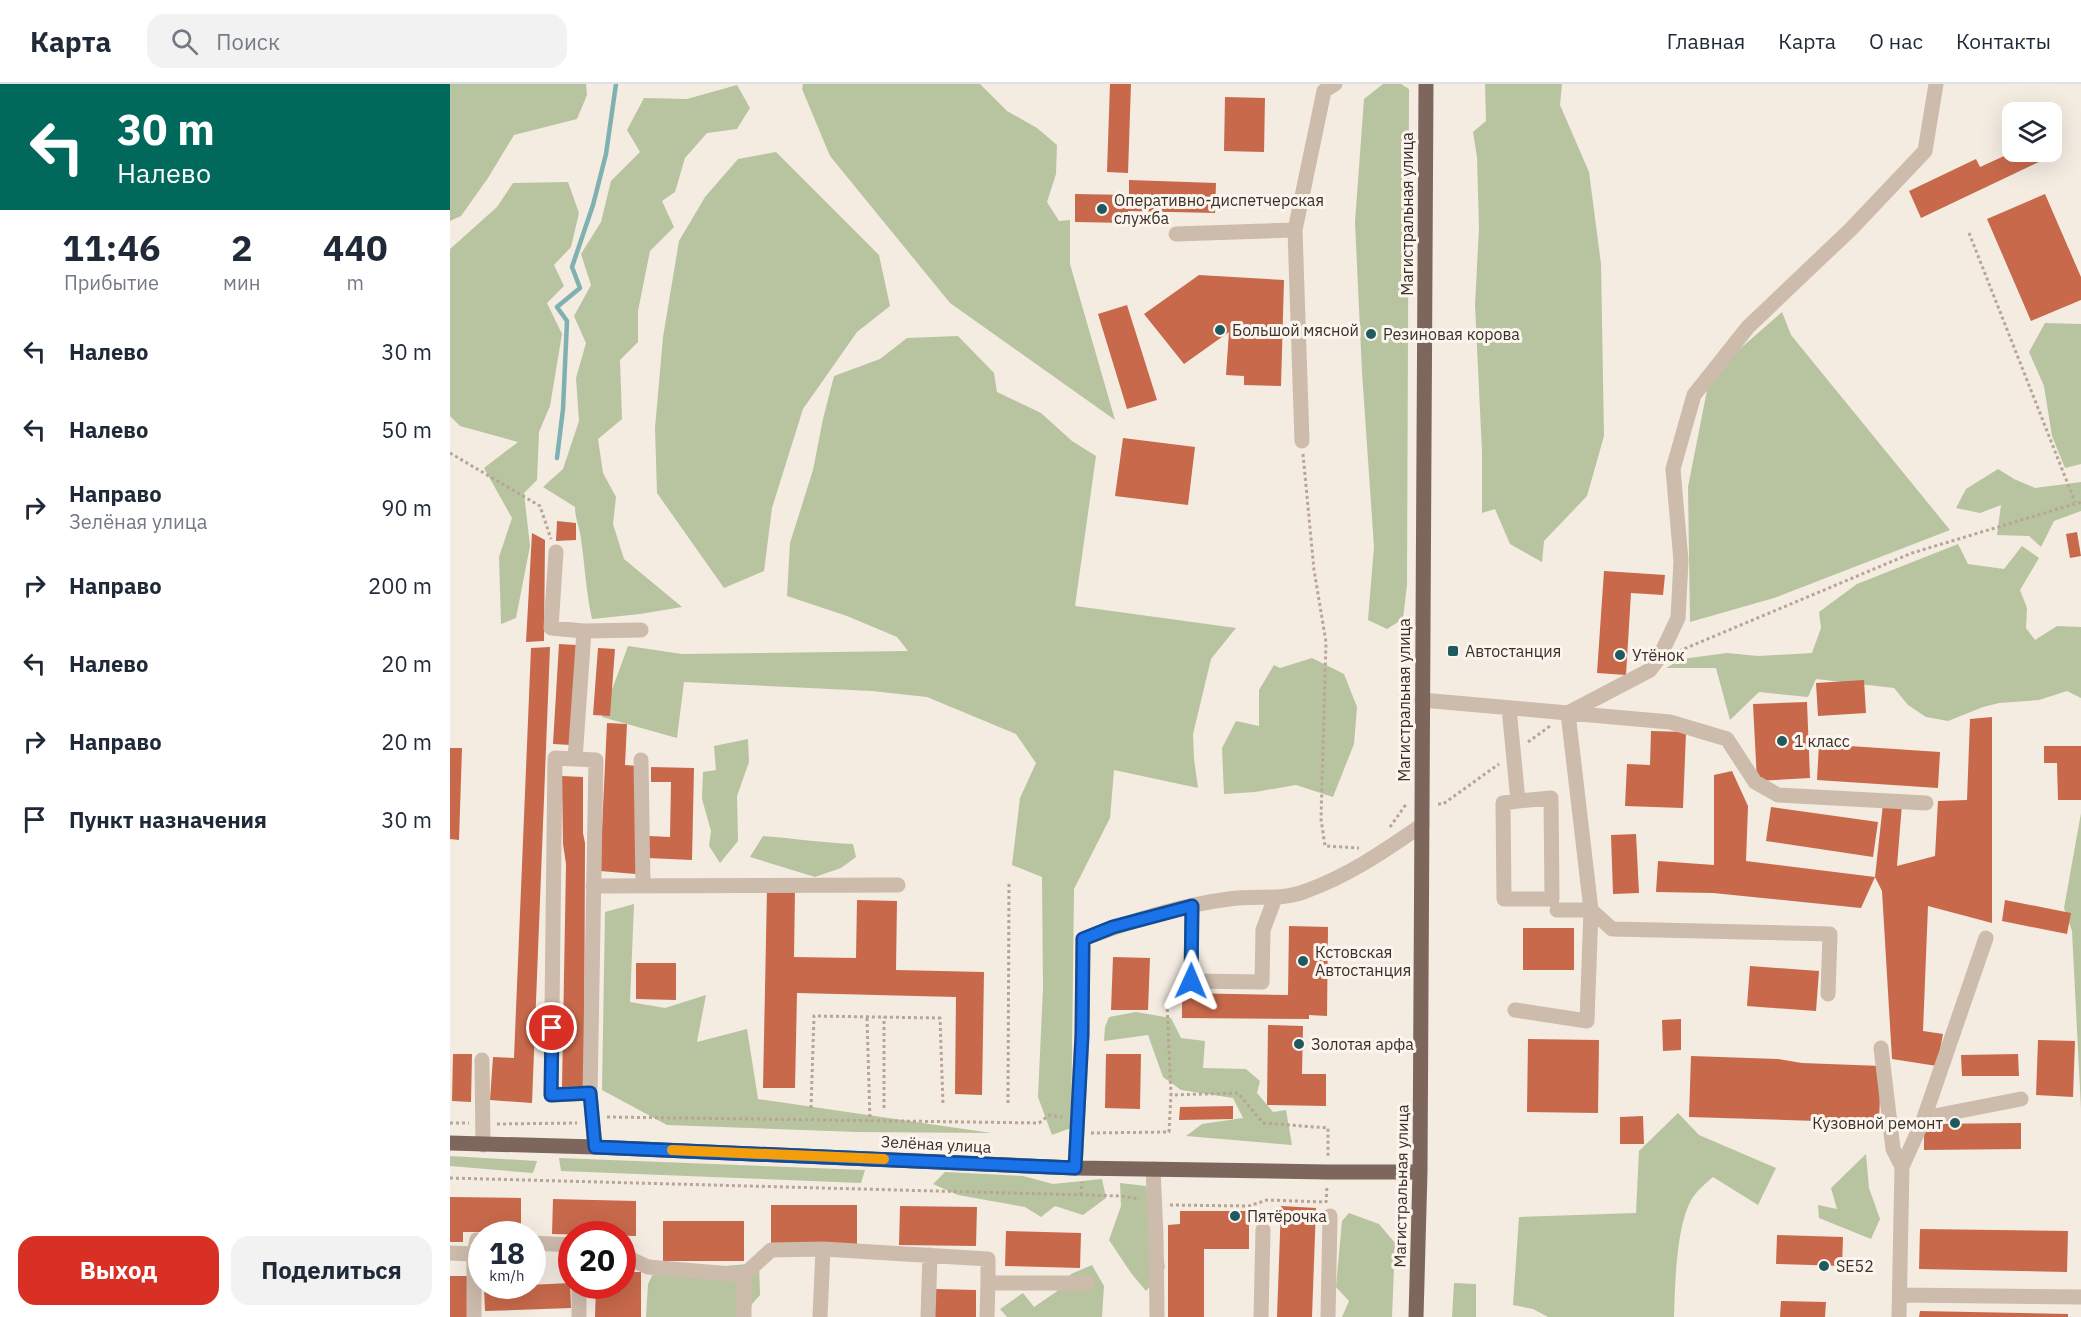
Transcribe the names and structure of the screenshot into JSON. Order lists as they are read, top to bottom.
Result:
{
  "streets": {
    "main road": ["Магистральная улица", "Зелёная улица"]
  },
  "crossings": [
    ["Магистральная улица", "Зелёная улица"]
  ],
  "places": {
    "other": [
      "Оперативно-диспетчерская служба",
      "Большой мясной",
      "Резиновая корова",
      "Утёнок",
      "1 класс",
      "Кстовская Автостанция",
      "Золотая арфа",
      "Кузовной ремонт",
      "Пятёрочка",
      "SE52"
    ],
    "transit": ["Автостанция"]
  },
  "page": {
    "header": "Карта",
    "search": "Поиск",
    "nav": [
      "Главная",
      "Карта",
      "О нас",
      "Контакты"
    ],
    "turn": ["30 m", "Налево"],
    "eta": [
      "11:46",
      "Прибытие",
      "2",
      "мин",
      "440",
      "m"
    ],
    "list": [
      {
        "name": "Налево",
        "value": "30 m"
      },
      {
        "name": "Налево",
        "value": "50 m"
      },
      {
        "name": "Направо",
        "note": "Зелёная улица",
        "value": "90 m"
      },
      {
        "name": "Направо",
        "value": "200 m"
      },
      {
        "name": "Налево",
        "value": "20 m"
      },
      {
        "name": "Направо",
        "value": "20 m"
      },
      {
        "name": "Пункт назначения",
        "value": "30 m"
      }
    ],
    "speed": "18 km/h",
    "limit": "20",
    "buttons": ["Выход", "Поделиться"]
  }
}
